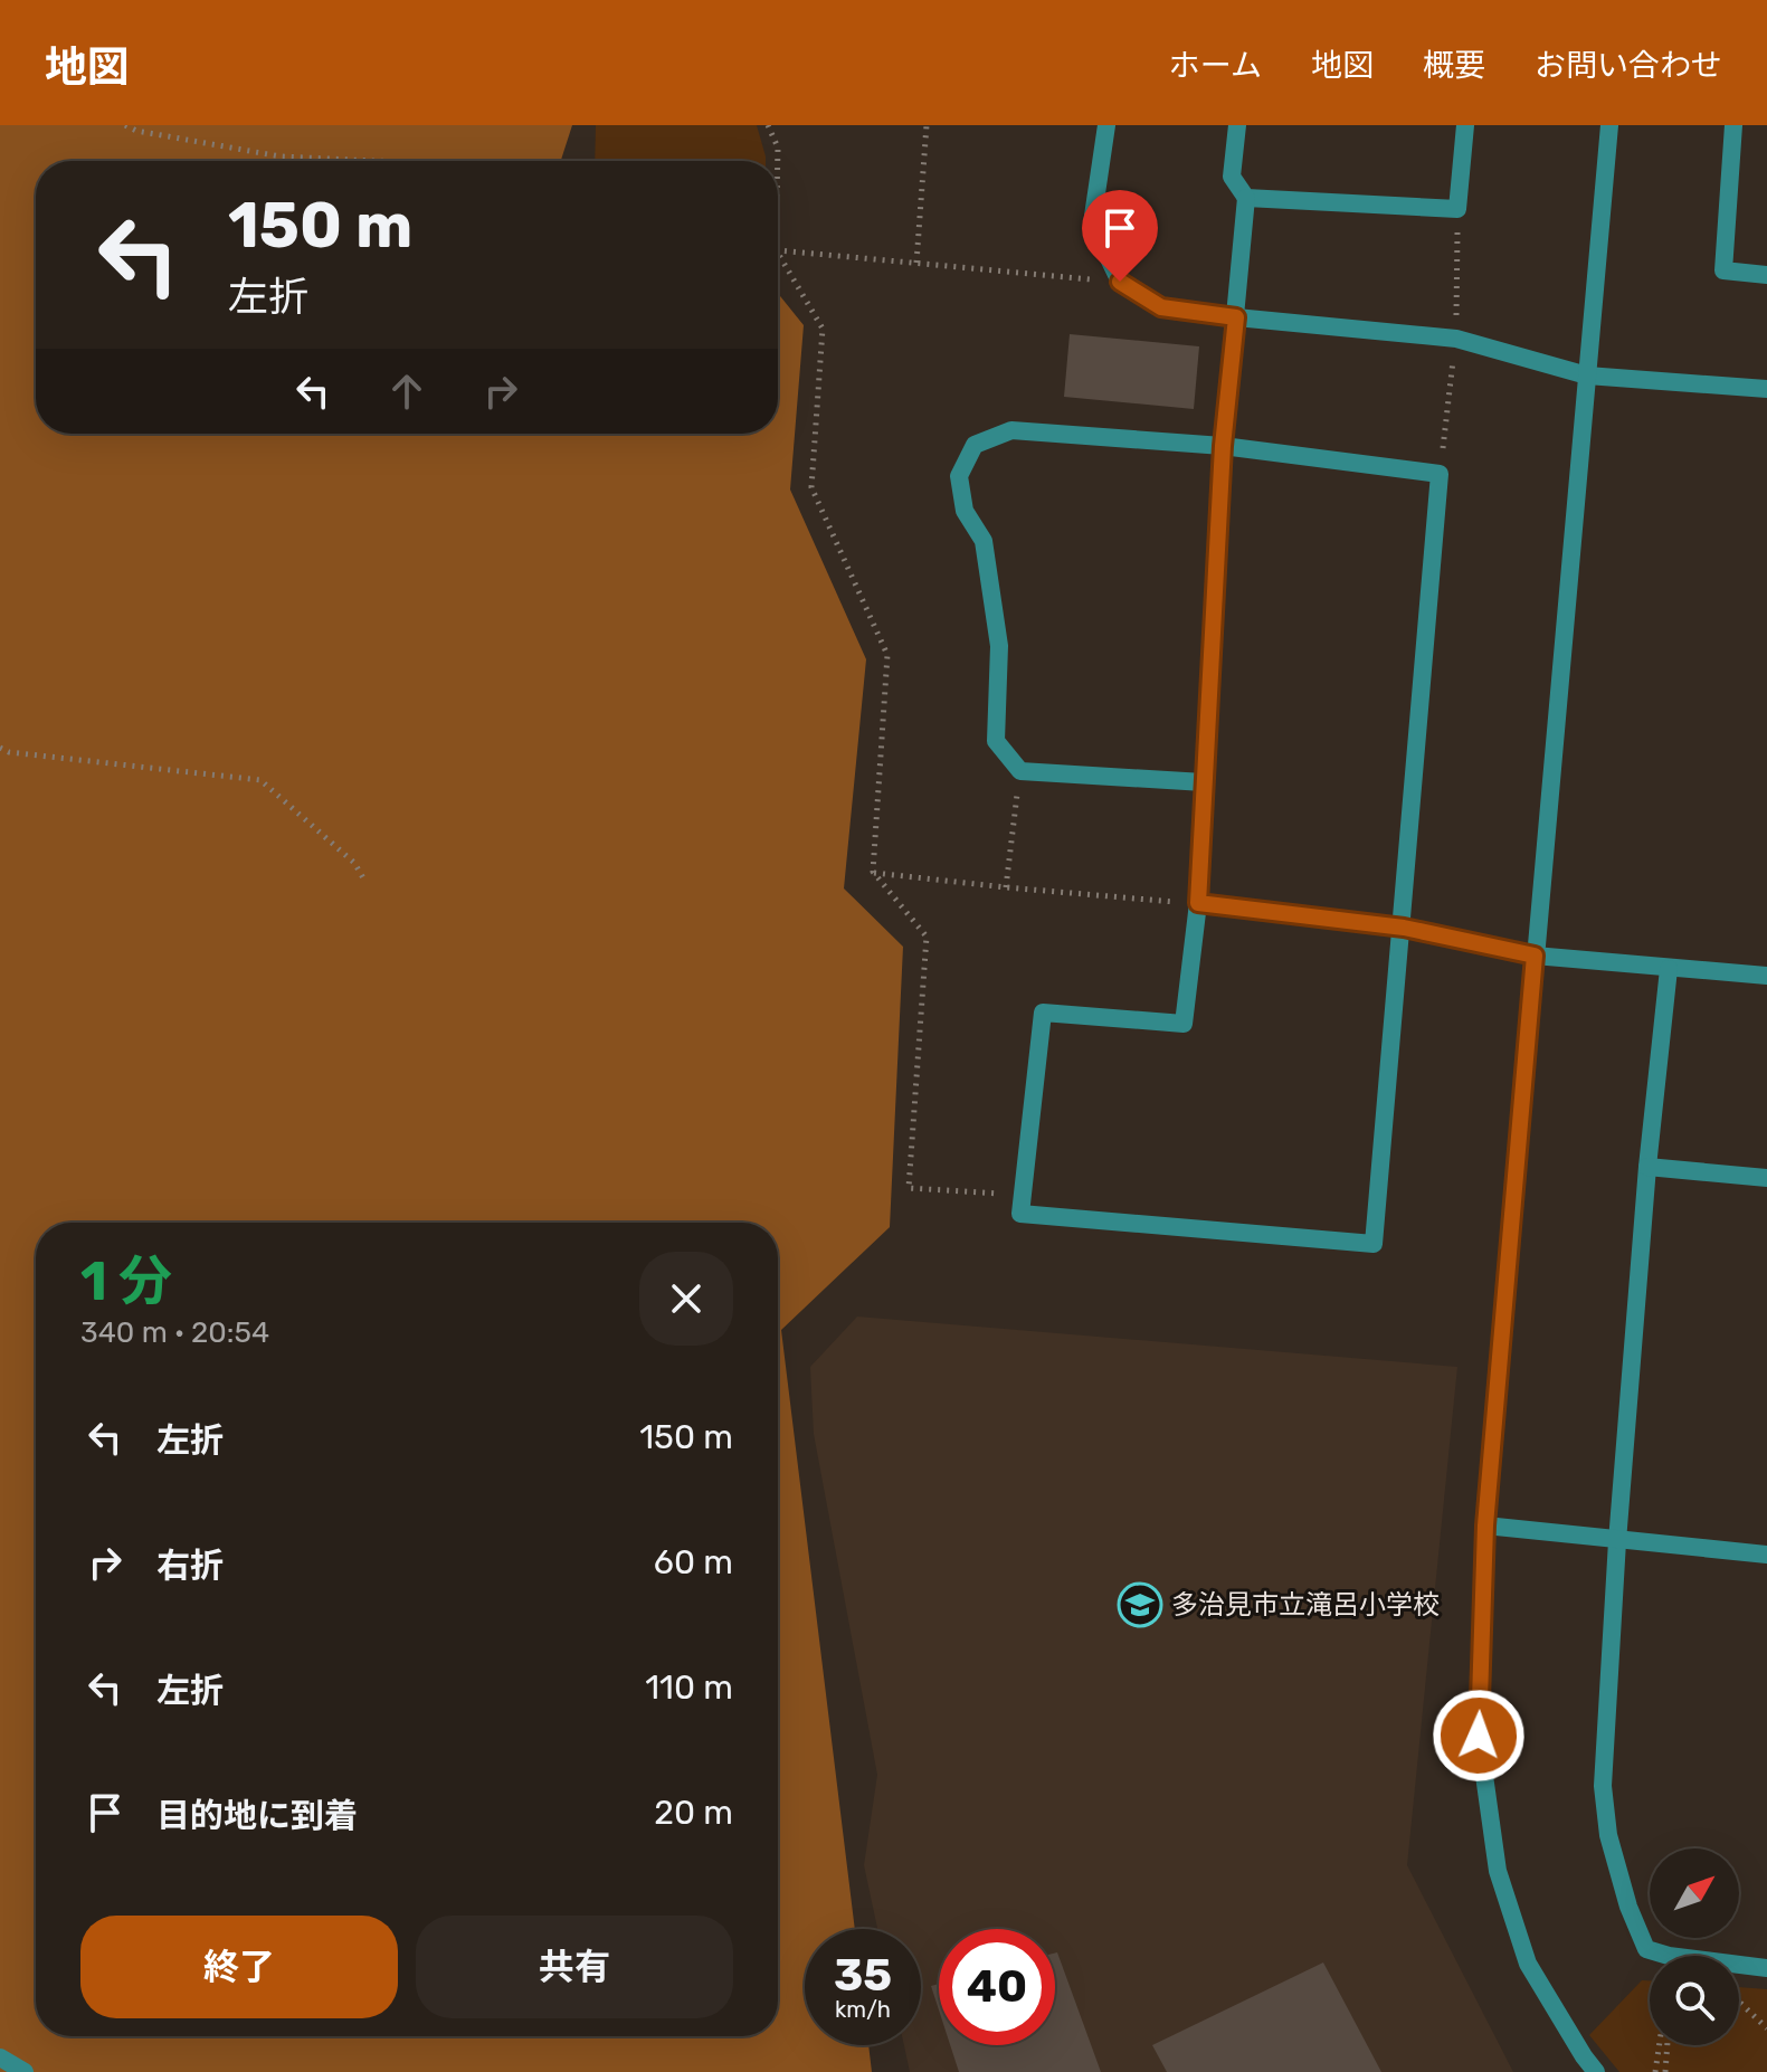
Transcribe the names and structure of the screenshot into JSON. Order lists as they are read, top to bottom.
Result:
{
  "places": {
    "school or university": ["多治見市立滝呂小学校"]
  },
  "north": "top right",
  "page": {
    "header": "地図",
    "nav": [
      "ホーム",
      "地図",
      "概要",
      "お問い合わせ"
    ],
    "turn": ["150 m", "左折"],
    "heading": ["1 分", "340 m · 20:54"],
    "list": [
      {
        "name": "左折",
        "value": "150 m"
      },
      {
        "name": "右折",
        "value": "60 m"
      },
      {
        "name": "左折",
        "value": "110 m"
      },
      {
        "name": "目的地に到着",
        "value": "20 m"
      }
    ],
    "buttons": ["終了", "共有"],
    "speed": "35 km/h",
    "limit": "40"
  }
}
